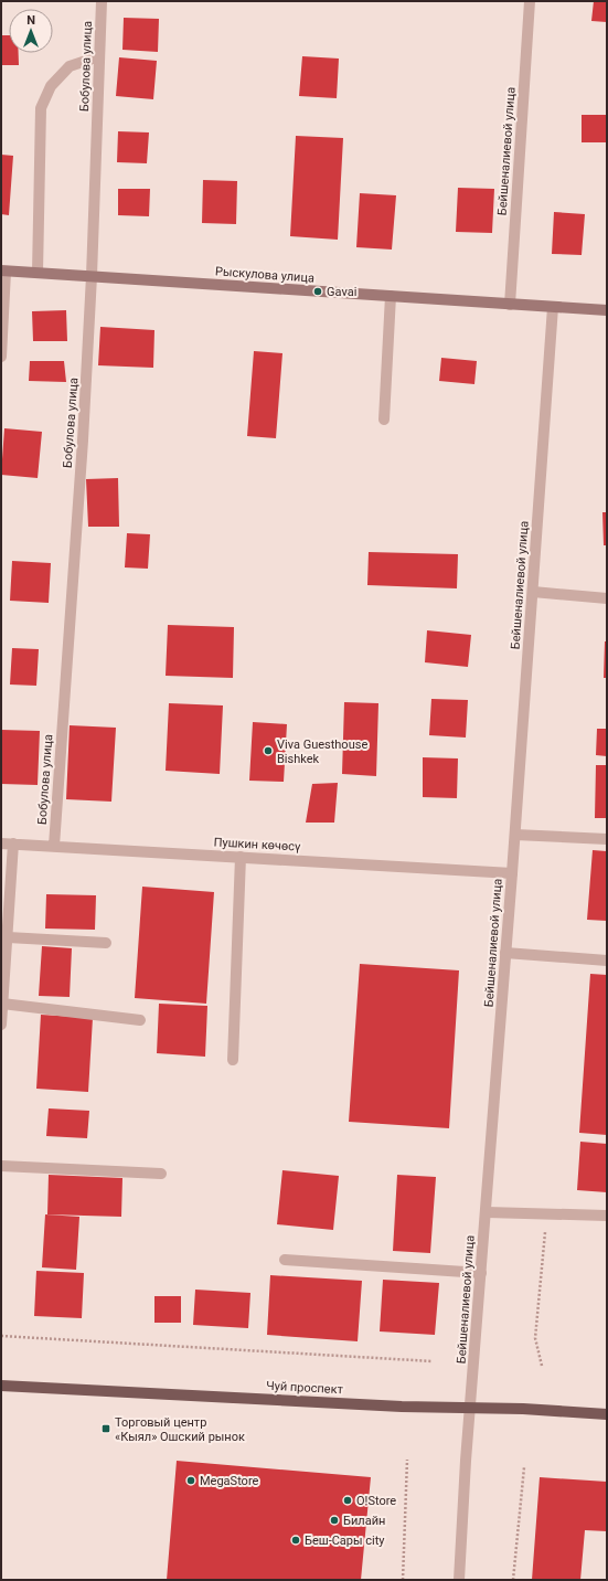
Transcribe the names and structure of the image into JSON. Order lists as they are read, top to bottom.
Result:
{
  "streets": {
    "main road": ["Рыскулова улица", "Чуй проспект"],
    "street": ["Бобулова улица", "Бейшеналиевой улица", "Пушкин көчөсү"]
  },
  "crossings": [
    ["Бобулова улица", "Рыскулова улица"],
    ["Бобулова улица", "Пушкин көчөсү"],
    ["Бейшеналиевой улица", "Рыскулова улица"],
    ["Бейшеналиевой улица", "Пушкин көчөсү"],
    ["Бейшеналиевой улица", "Чуй проспект"]
  ],
  "places": {
    "other": [
      "Gavai",
      "Viva Guesthouse Bishkek",
      "MegaStore",
      "O!Store",
      "Билайн",
      "Беш-Сары city"
    ],
    "transit": ["Торговый центр «Кыял» Ошский рынок"]
  },
  "north": "top"
}
